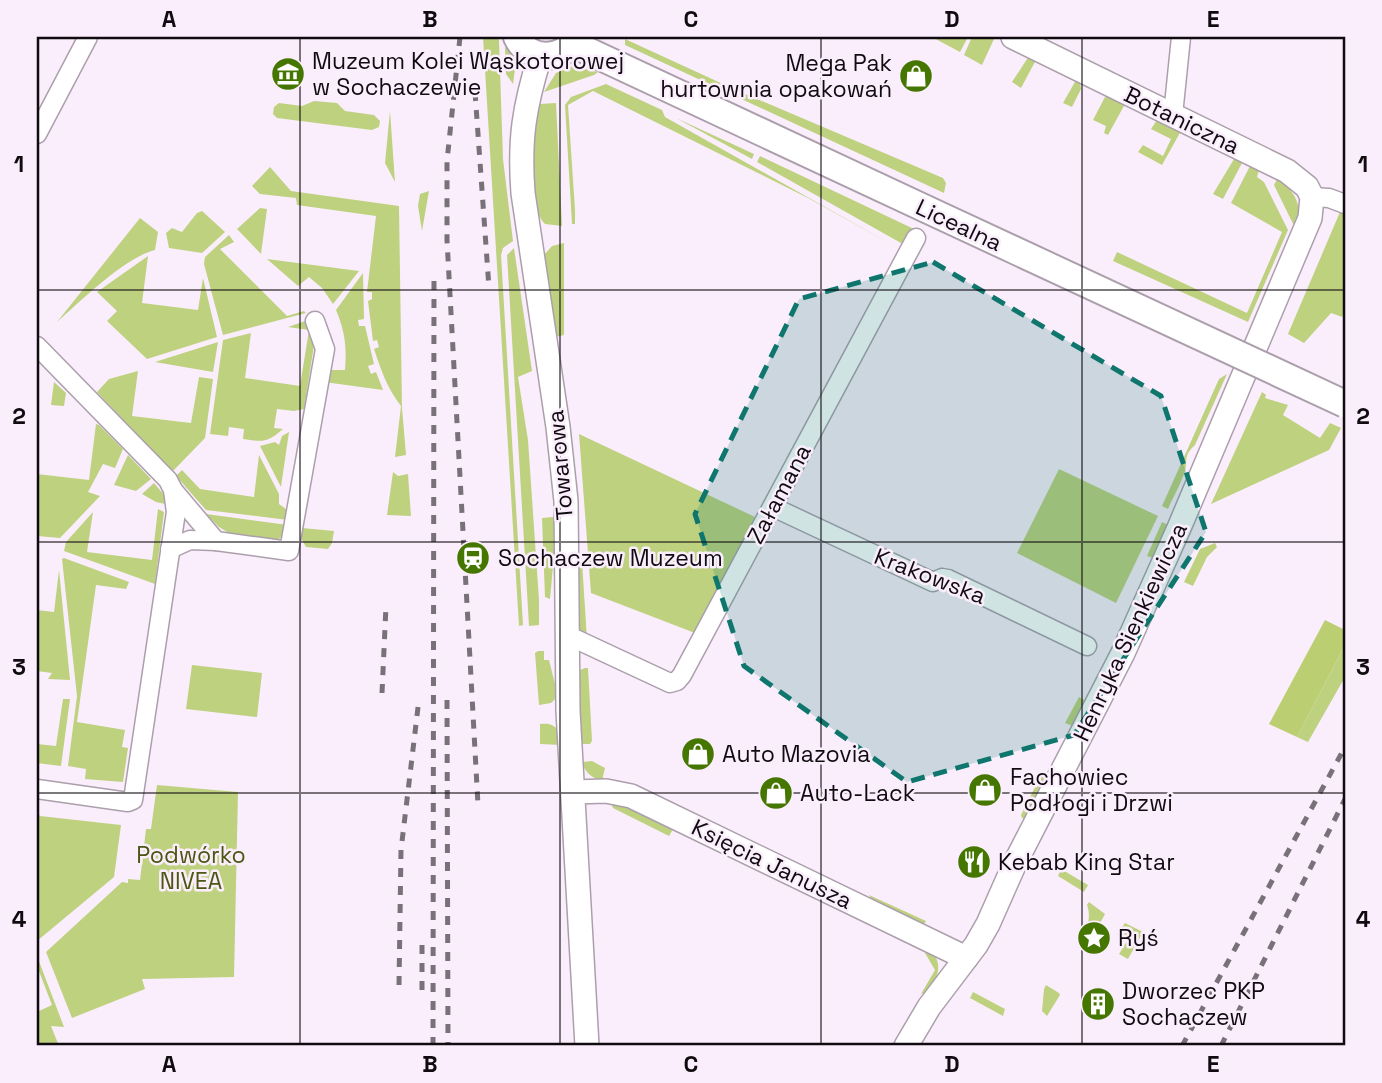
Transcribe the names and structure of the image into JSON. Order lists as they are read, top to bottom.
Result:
{
  "streets": {
    "main road": ["Licealna"],
    "street": [
      "Botaniczna",
      "Towarowa",
      "Załamana",
      "Krakowska",
      "Henryka Sienkiewicza",
      "Księcia Janusza"
    ]
  },
  "crossings": [
    ["Botaniczna", "Henryka Sienkiewicza"],
    ["Licealna", "Henryka Sienkiewicza"],
    ["Towarowa", "Załamana"],
    ["Towarowa", "Księcia Janusza"],
    ["Załamana", "Krakowska"],
    ["Henryka Sienkiewicza", "Księcia Janusza"]
  ],
  "parks": ["Podwórko NIVEA"],
  "places": {
    "museum": ["Muzeum Kolei Wąskotorowej w Sochaczewie"],
    "shop": [
      "Mega Pak hurtownia opakowań",
      "Auto Mazovia",
      "Fachowiec Podłogi i Drzwi",
      "Auto-Lack"
    ],
    "station": ["Sochaczew Muzeum"],
    "restaurant": ["Kebab King Star"],
    "place": ["Ryś"],
    "building": ["Dworzec PKP Sochaczew"]
  },
  "grid": {
    "columns": [
      "A",
      "B",
      "C",
      "D",
      "E"
    ],
    "rows": [
      "1",
      "2",
      "3",
      "4"
    ]
  }
}
